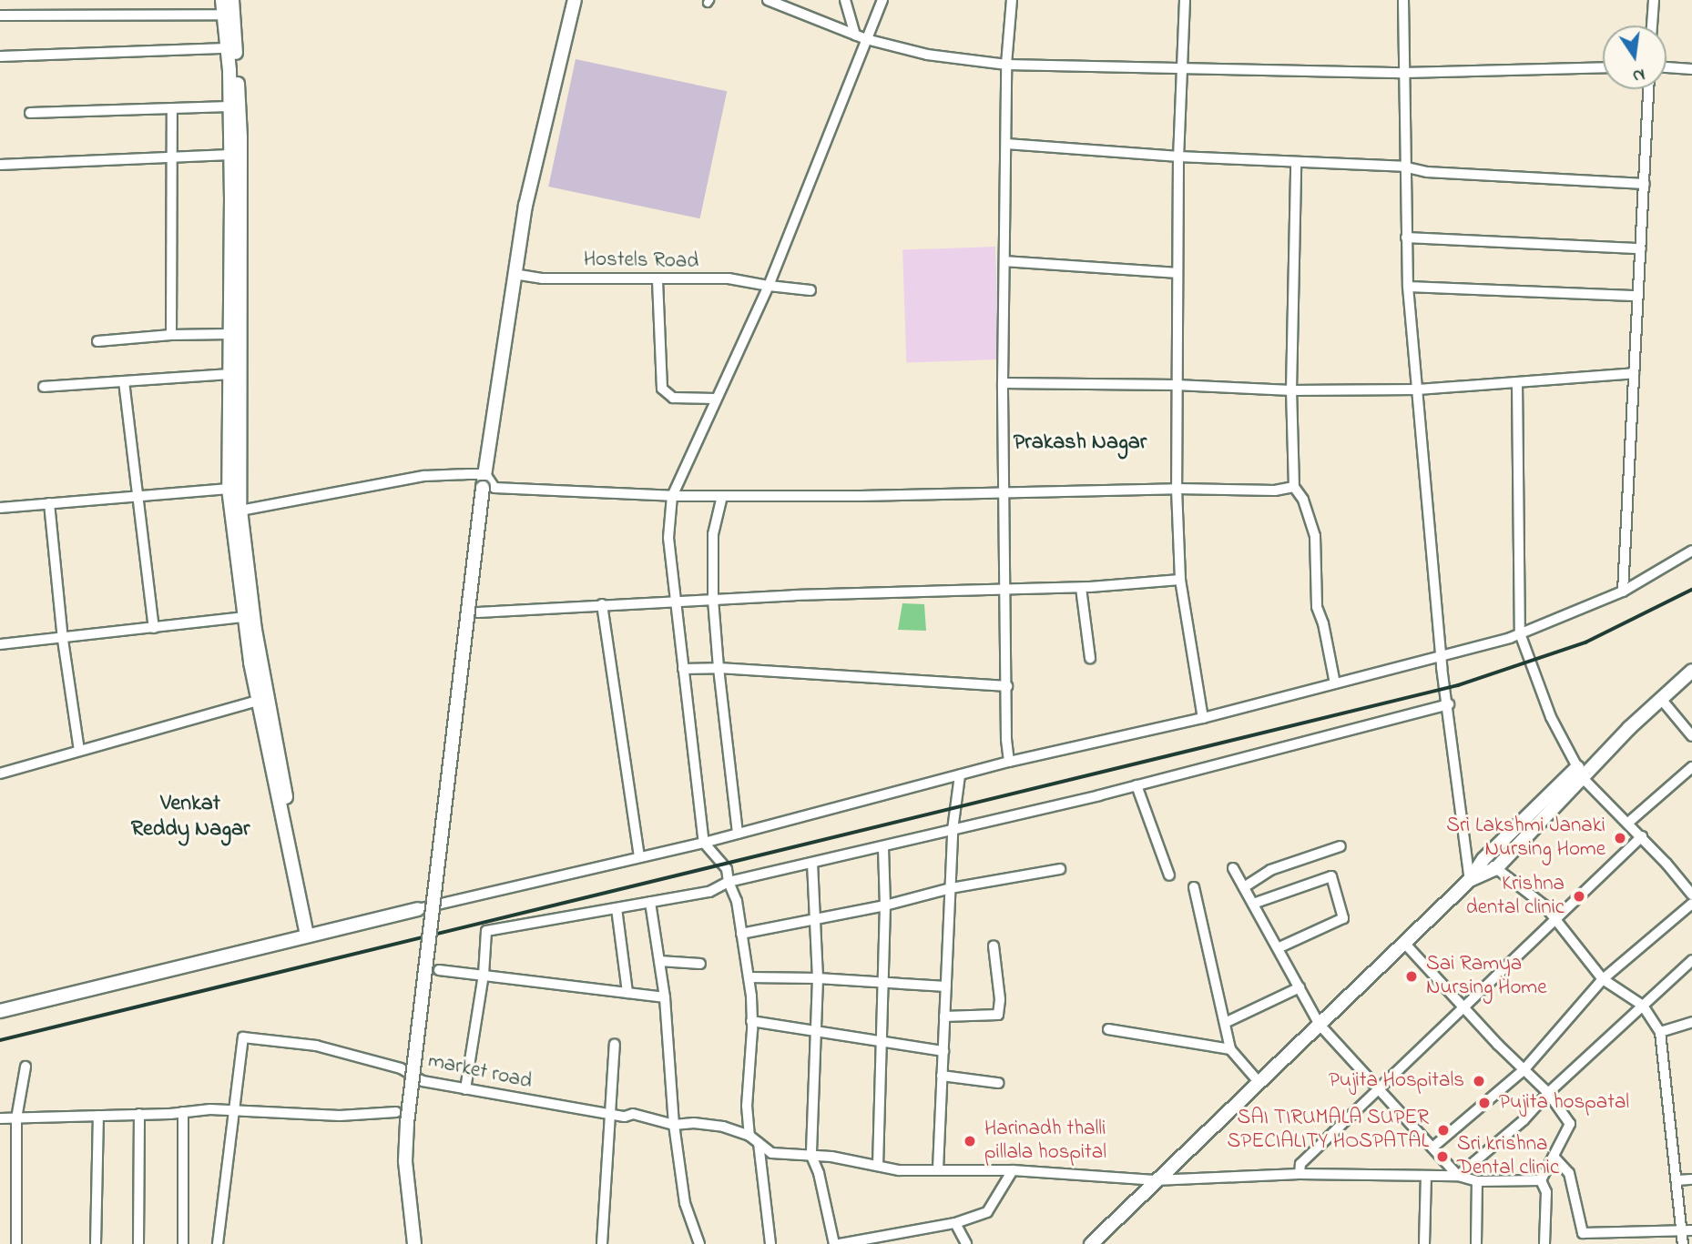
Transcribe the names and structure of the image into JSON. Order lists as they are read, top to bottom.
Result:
{
  "streets": {
    "street": ["Hostels Road", "market road"]
  },
  "districts": ["Prakash Nagar", "Venkat Reddy Nagar"],
  "places": [
    "Sri Lakshmi Janaki Nursing Home",
    "Krishna dental clinic",
    "Sai Ramya Nursing Home",
    "Pujita Hospitals",
    "Pujita hospatal",
    "SAI TIRUMALA SUPER SPECIALITY HOSPATAL",
    "Harinadh thalli pillala hospital",
    "Sri krishna Dental clinic"
  ],
  "north": "bottom"
}
